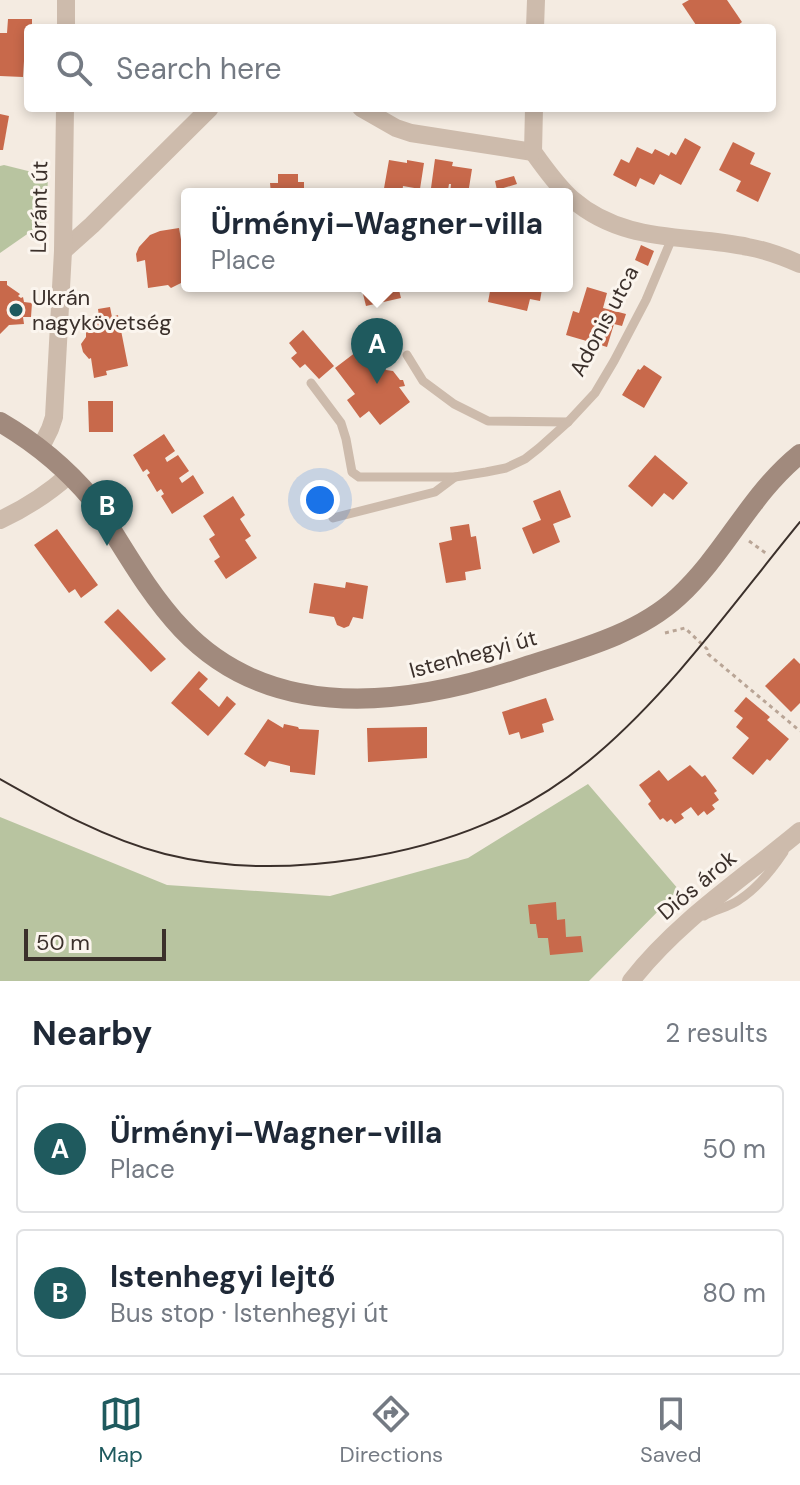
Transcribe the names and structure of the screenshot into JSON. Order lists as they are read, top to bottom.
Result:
{
  "streets": {
    "street": [
      "Lóránt út",
      "Adonis utca",
      "Istenhegyi út",
      "Diós árok"
    ]
  },
  "crossings": [
    ["Lóránt út", "Istenhegyi út"]
  ],
  "places": ["Ukrán nagykövetség"],
  "scale_bar": "50 m",
  "page": {
    "search": "Search here",
    "popup": ["Ürményi–Wagner-villa", "Place"],
    "pins": ["A", "B"],
    "scale": "50 m",
    "heading": ["Nearby", "2 results"],
    "list": [
      {
        "mark": "A",
        "name": "Ürményi–Wagner-villa",
        "note": "Place",
        "value": "50 m"
      },
      {
        "mark": "B",
        "name": "Istenhegyi lejtő",
        "note": "Bus stop · Istenhegyi út",
        "value": "80 m"
      }
    ],
    "nav": ["Map", "Directions", "Saved"]
  }
}
